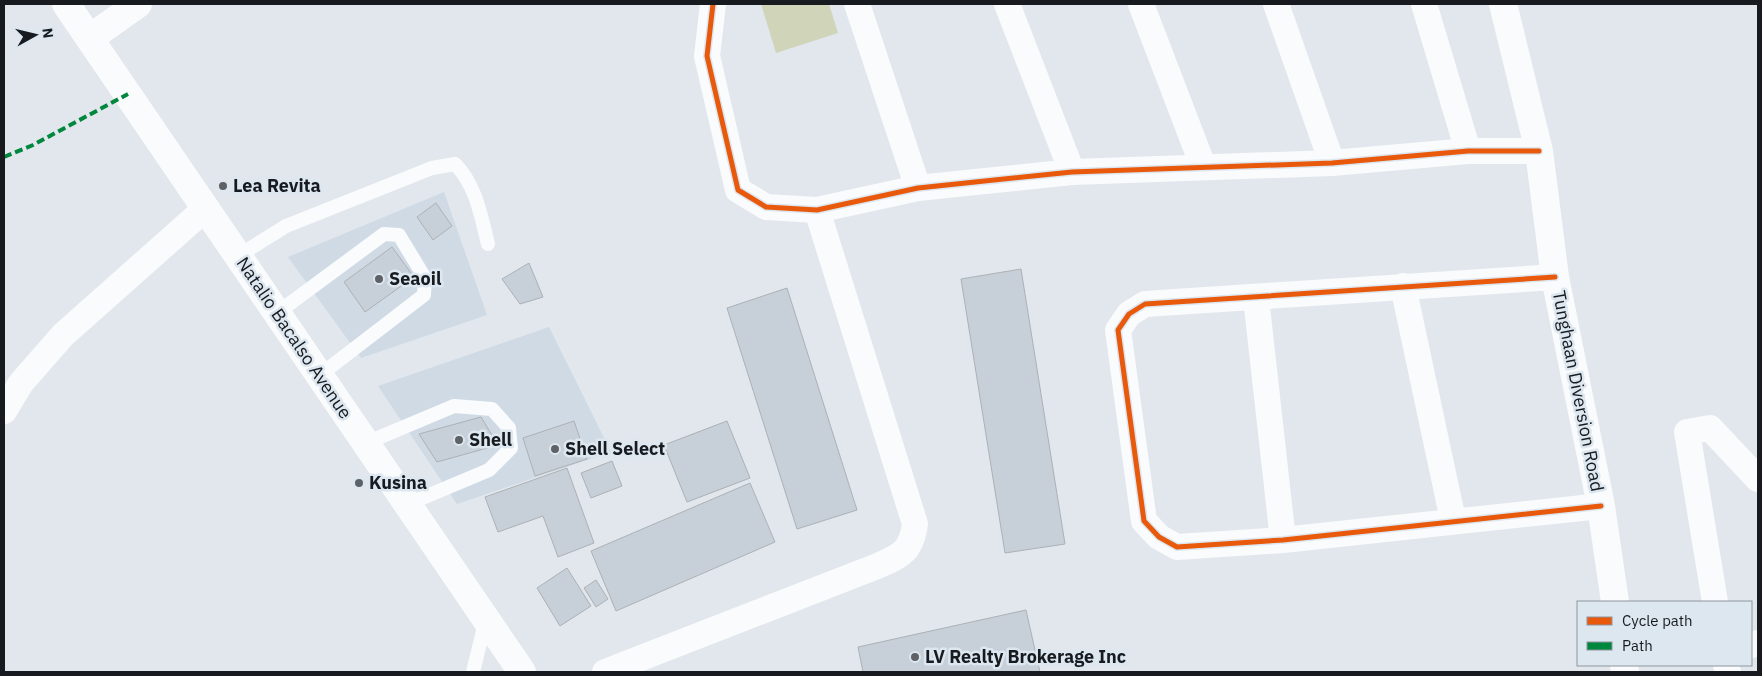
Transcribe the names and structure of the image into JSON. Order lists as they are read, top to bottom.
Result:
{
  "streets": {
    "main road": ["Natalio Bacalso Avenue", "Tunghaan Diversion Road"]
  },
  "places": [
    "Lea Revita",
    "Seaoil",
    "Shell",
    "Shell Select",
    "Kusina",
    "LV Realty Brokerage Inc"
  ],
  "legend": ["Cycle path", "Path"],
  "north": "right"
}
